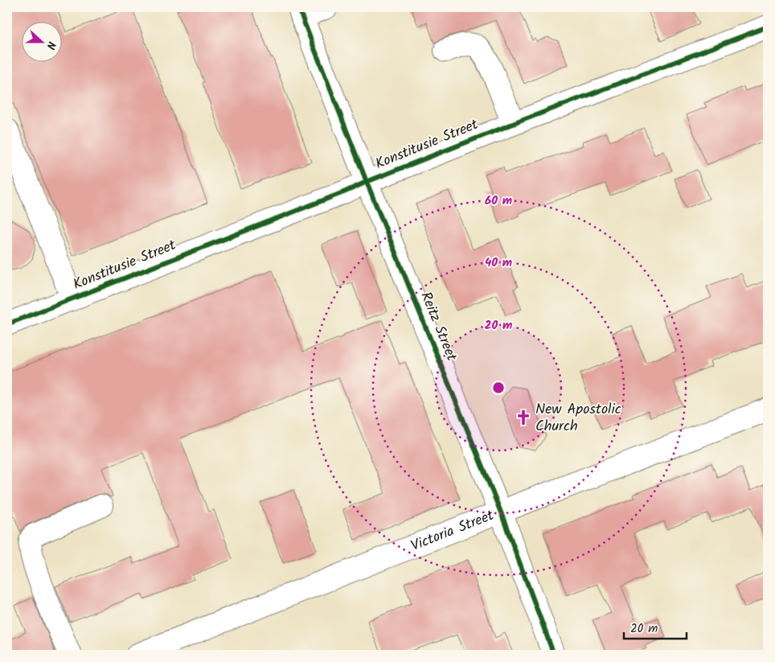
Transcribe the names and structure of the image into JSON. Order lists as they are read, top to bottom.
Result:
{
  "streets": {
    "street": ["Konstitusie Street", "Reitz Street", "Victoria Street"]
  },
  "crossings": [
    ["Konstitusie Street", "Reitz Street"],
    ["Reitz Street", "Victoria Street"]
  ],
  "places": {
    "church": ["New Apostolic Church"]
  },
  "scale_bar": "20 m",
  "north": "right",
  "rings": ["60 m", "40 m", "20 m"]
}
